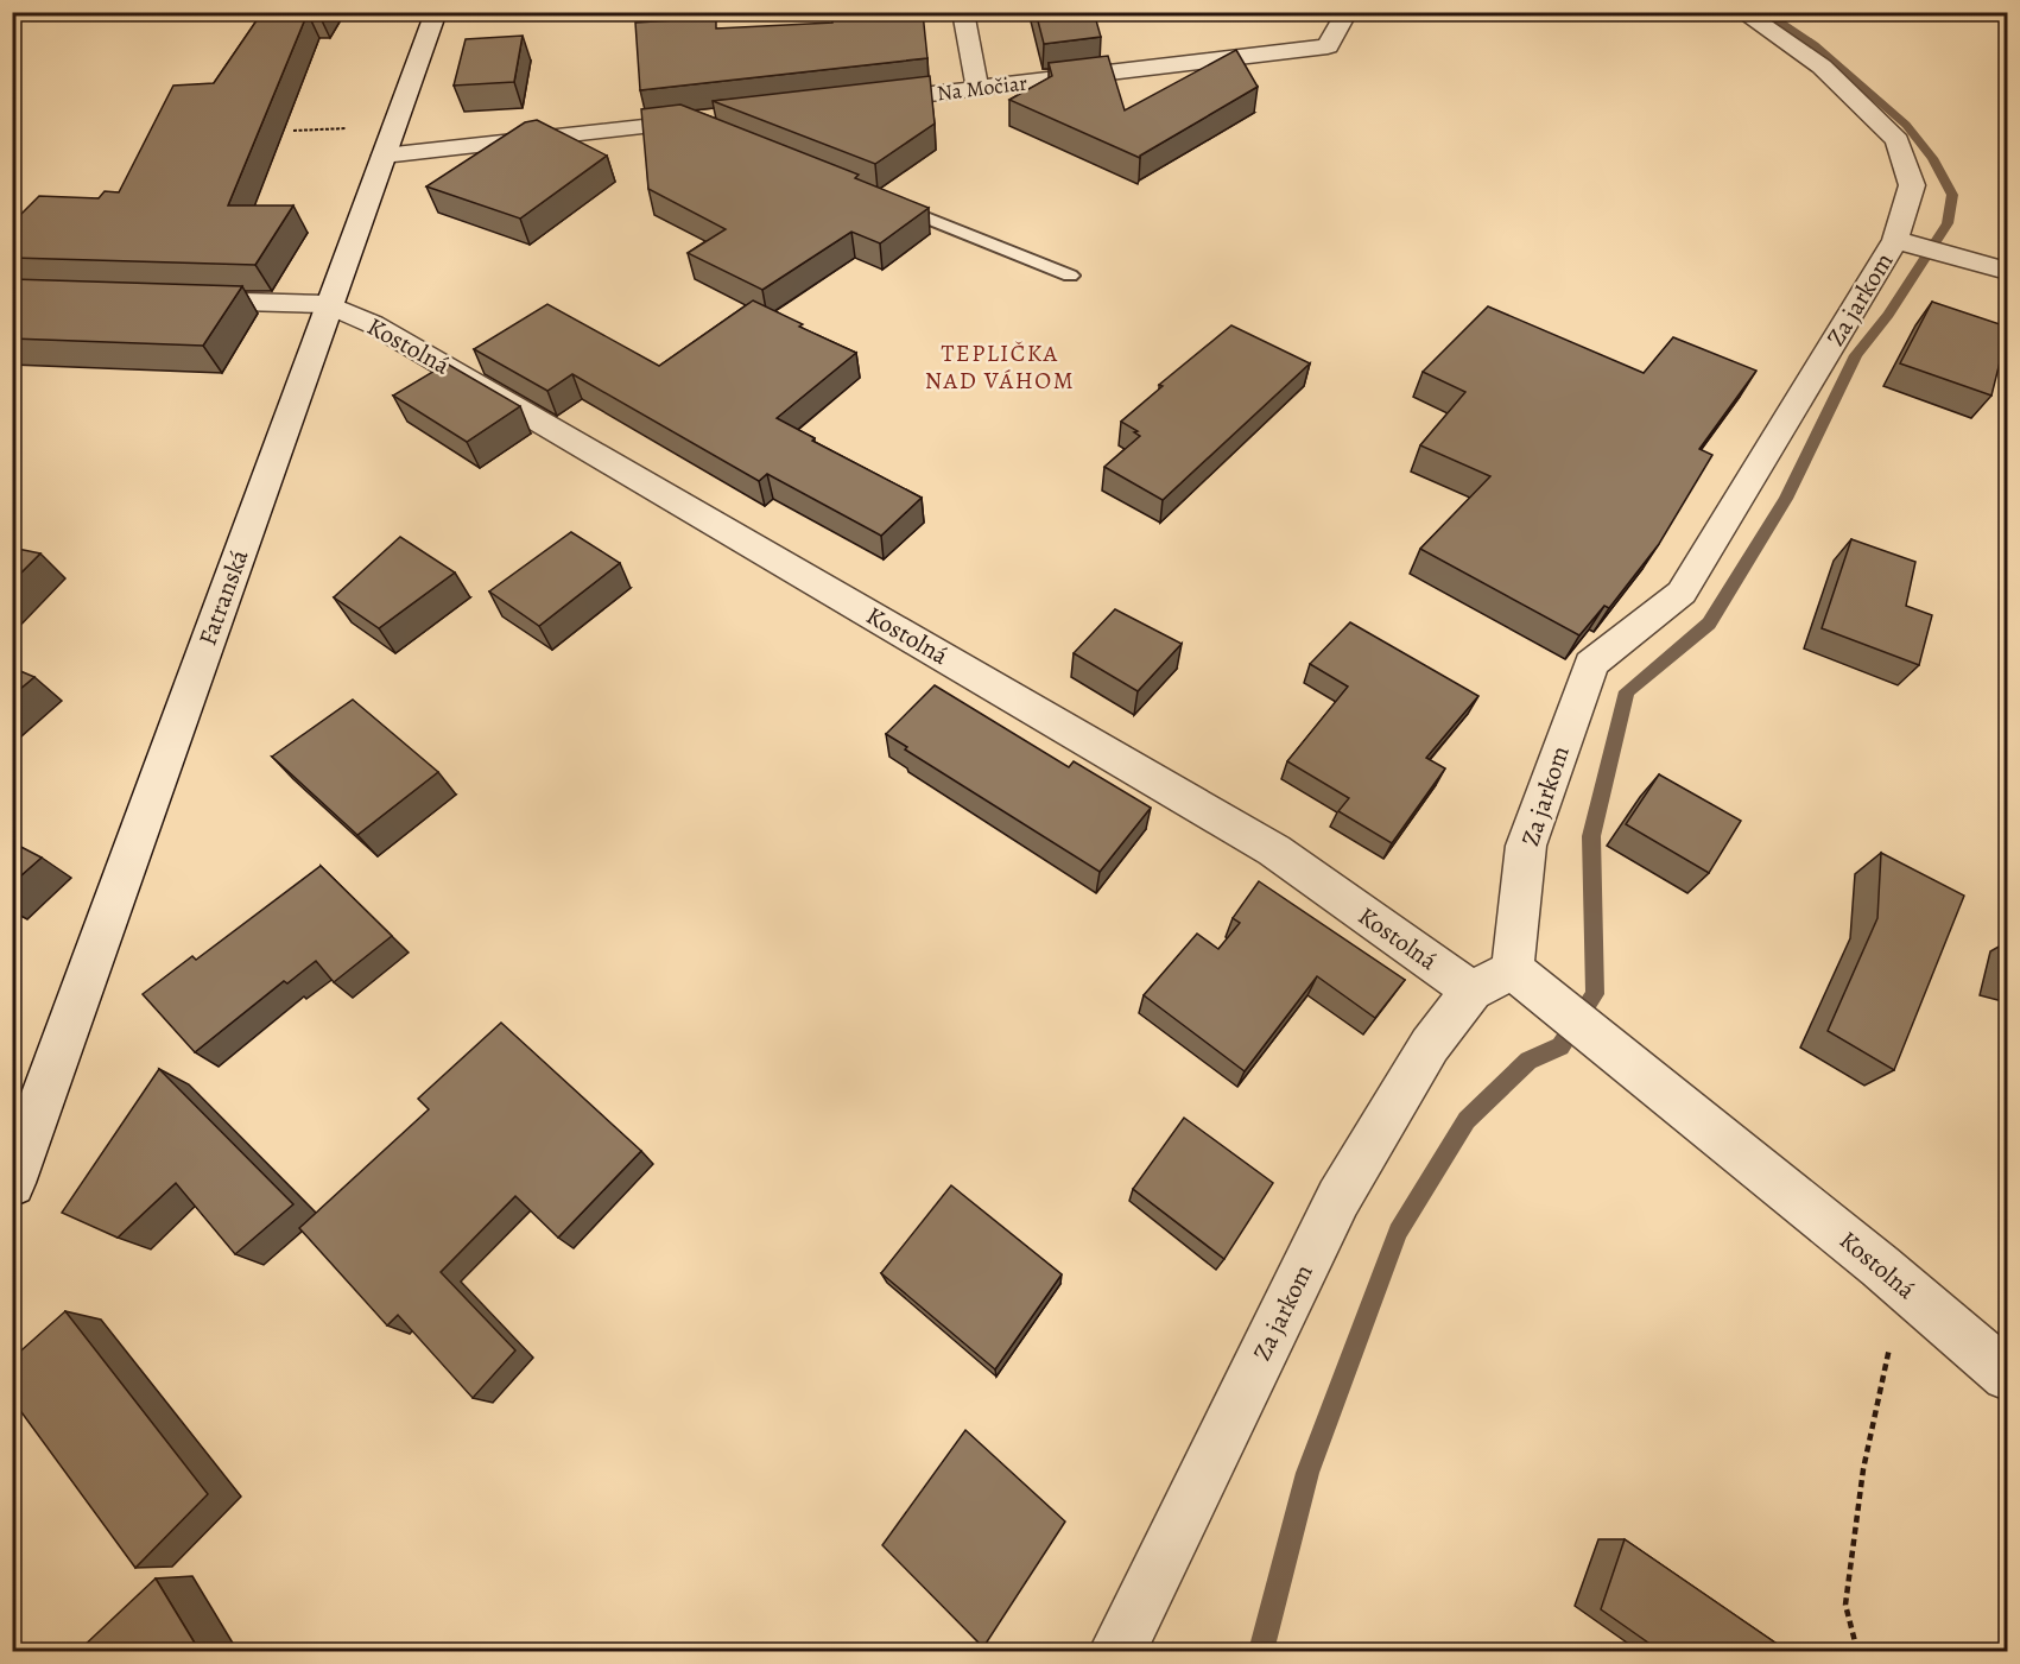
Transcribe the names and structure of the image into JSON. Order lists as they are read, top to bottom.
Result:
{
  "streets": {
    "street": [
      "Na Močiar",
      "Za jarkom",
      "Kostolná",
      "Fatranská"
    ]
  },
  "crossings": [
    ["Za jarkom", "Kostolná"],
    ["Kostolná", "Fatranská"]
  ],
  "districts": ["TEPLIČKA NAD VÁHOM"]
}
